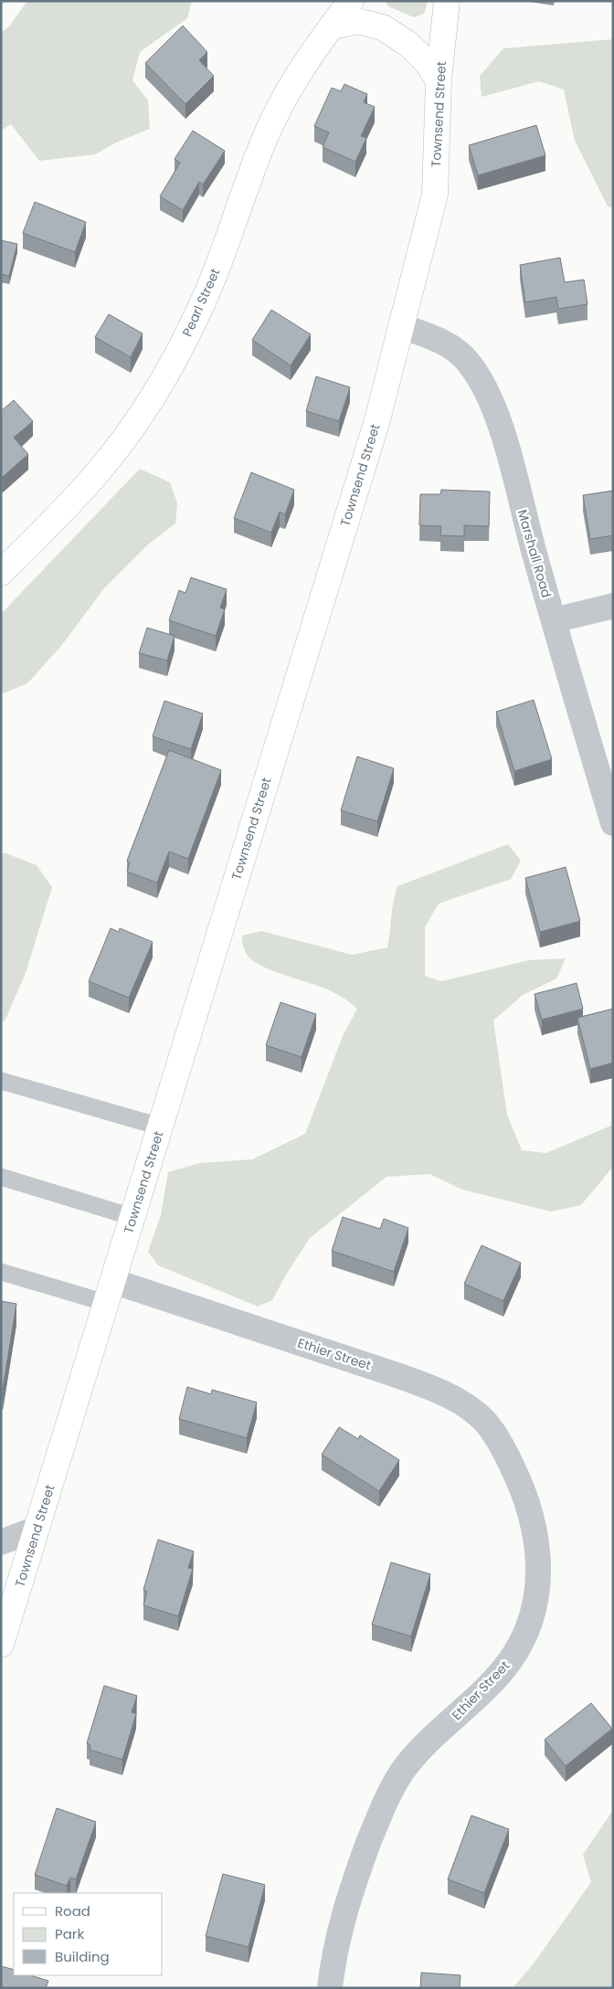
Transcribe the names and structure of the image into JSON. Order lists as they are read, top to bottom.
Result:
{
  "streets": {
    "street": [
      "Townsend Street",
      "Pearl Street",
      "Marshall Road",
      "Ethier Street"
    ]
  },
  "crossings": [
    ["Townsend Street", "Marshall Road"],
    ["Townsend Street", "Ethier Street"]
  ],
  "legend": ["Road", "Park", "Building"]
}
